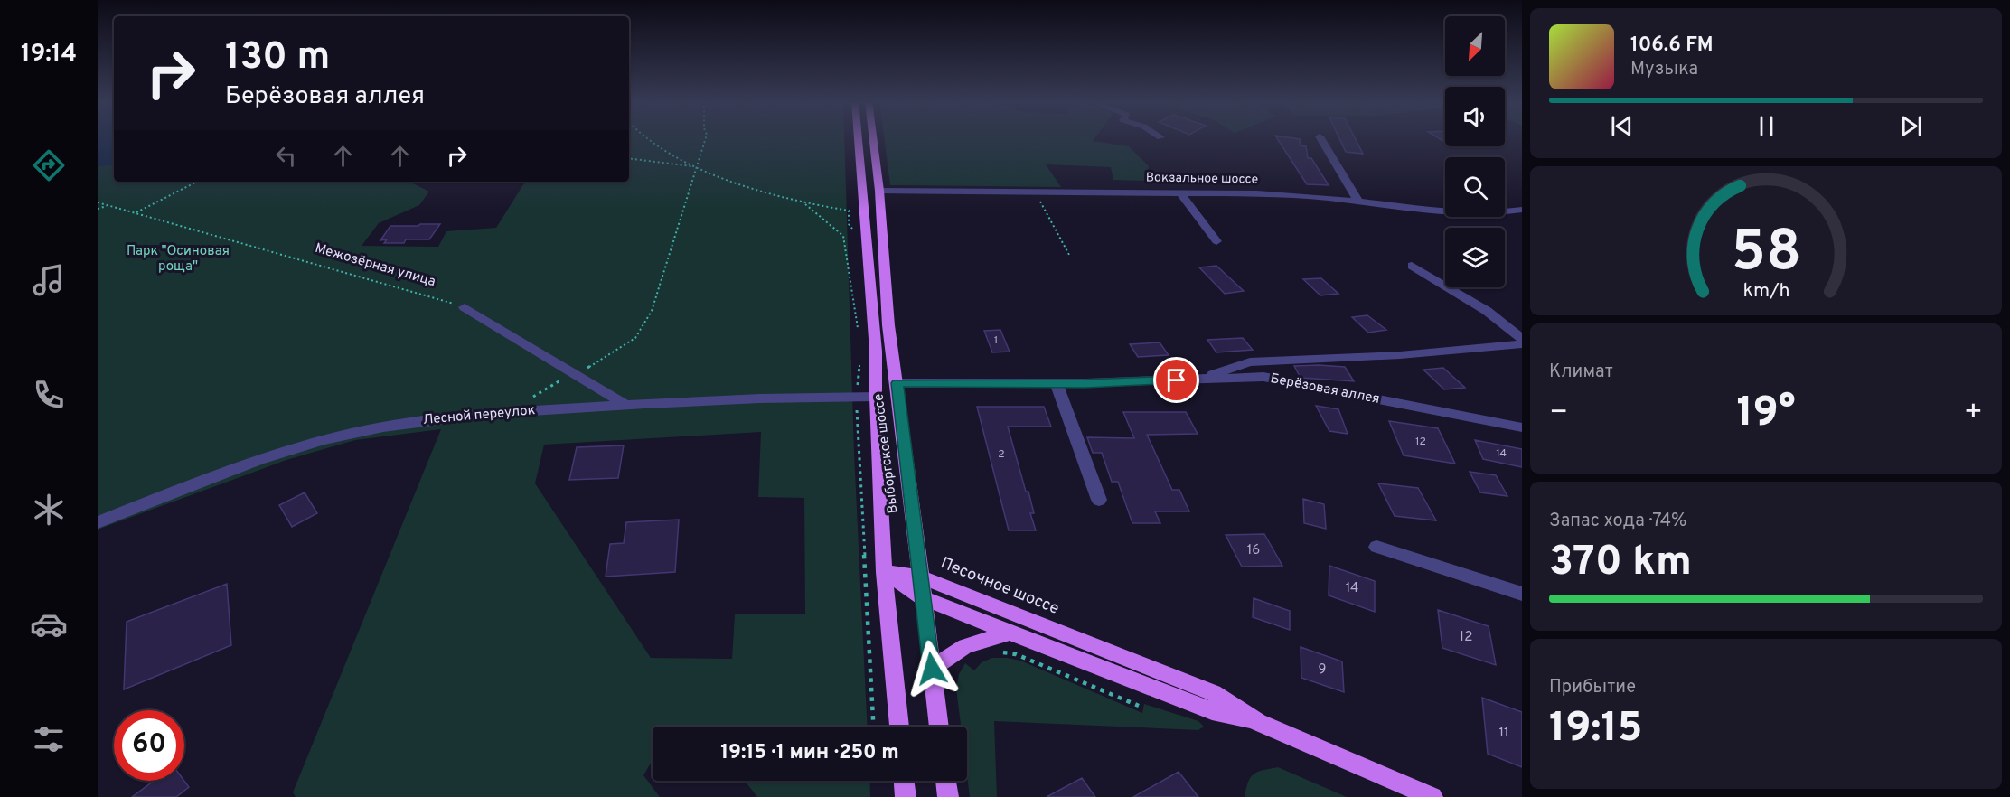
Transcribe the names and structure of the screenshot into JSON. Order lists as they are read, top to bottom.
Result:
{
  "streets": {
    "main road": ["Выборгское шоссе", "Песочное шоссе"],
    "street": ["Вокзальное шоссе", "Берёзовая аллея", "Лесной переулок"],
    "path": ["Межозёрная улица"]
  },
  "crossings": [
    ["Вокзальное шоссе", "Выборгское шоссе"],
    ["Берёзовая аллея", "Выборгское шоссе"],
    ["Лесной переулок", "Выборгское шоссе"],
    ["Выборгское шоссе", "Песочное шоссе"]
  ],
  "parks": ["Парк \"Осиновая роща\""],
  "house_numbers": [
    "1",
    "12",
    "14",
    "2",
    "16",
    "14",
    "12",
    "9",
    "11"
  ],
  "north": "bottom left",
  "page": {
    "tabs": "19:14",
    "turn": ["130 m", "Берёзовая аллея"],
    "song": ["106.6 FM", "Музыка"],
    "tile": [
      "Климат",
      ["Запас хода · 74%", "370 km"],
      ["Прибытие", "19:15"]
    ],
    "heat": ["−", "19°", "+"],
    "limit": "60",
    "trip": "19:15 · 1 мин · 250 m",
    "gauge": ["58", "km/h"]
  }
}
